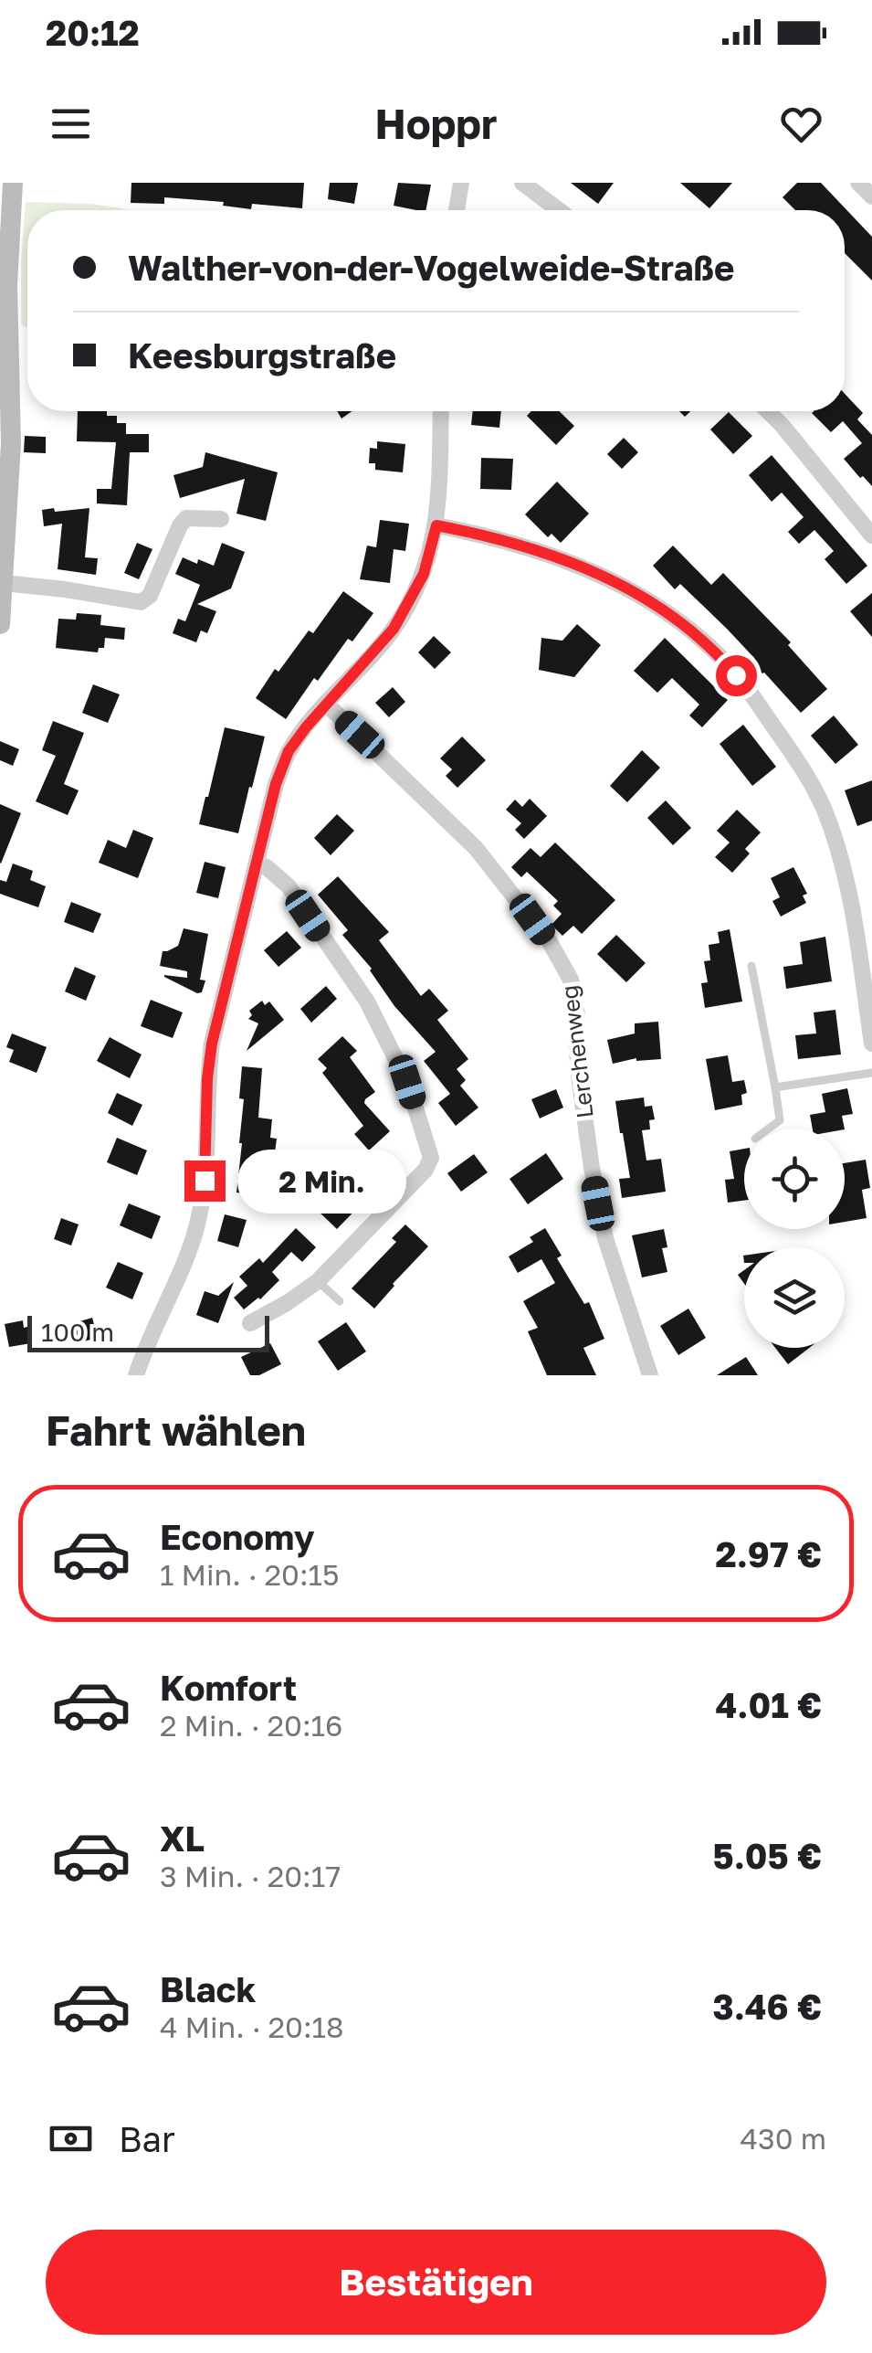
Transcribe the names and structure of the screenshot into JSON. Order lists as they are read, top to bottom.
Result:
{
  "streets": {
    "street": ["Lerchenweg"]
  },
  "scale_bar": "100 m",
  "page": {
    "status": "20:12",
    "header": "Hoppr",
    "banner": ["Walther-von-der-Vogelweide-Straße", "Keesburgstraße"],
    "bubble": "2 Min.",
    "scale": "100 m",
    "heading": "Fahrt wählen",
    "list": [
      {
        "name": "Economy",
        "note": "1 Min. · 20:15",
        "value": "2.97 €"
      },
      {
        "name": "Komfort",
        "note": "2 Min. · 20:16",
        "value": "4.01 €"
      },
      {
        "name": "XL",
        "note": "3 Min. · 20:17",
        "value": "5.05 €"
      },
      {
        "name": "Black",
        "note": "4 Min. · 20:18",
        "value": "3.46 €"
      }
    ],
    "pay": ["Bar", "430 m"],
    "buttons": "Bestätigen"
  }
}
